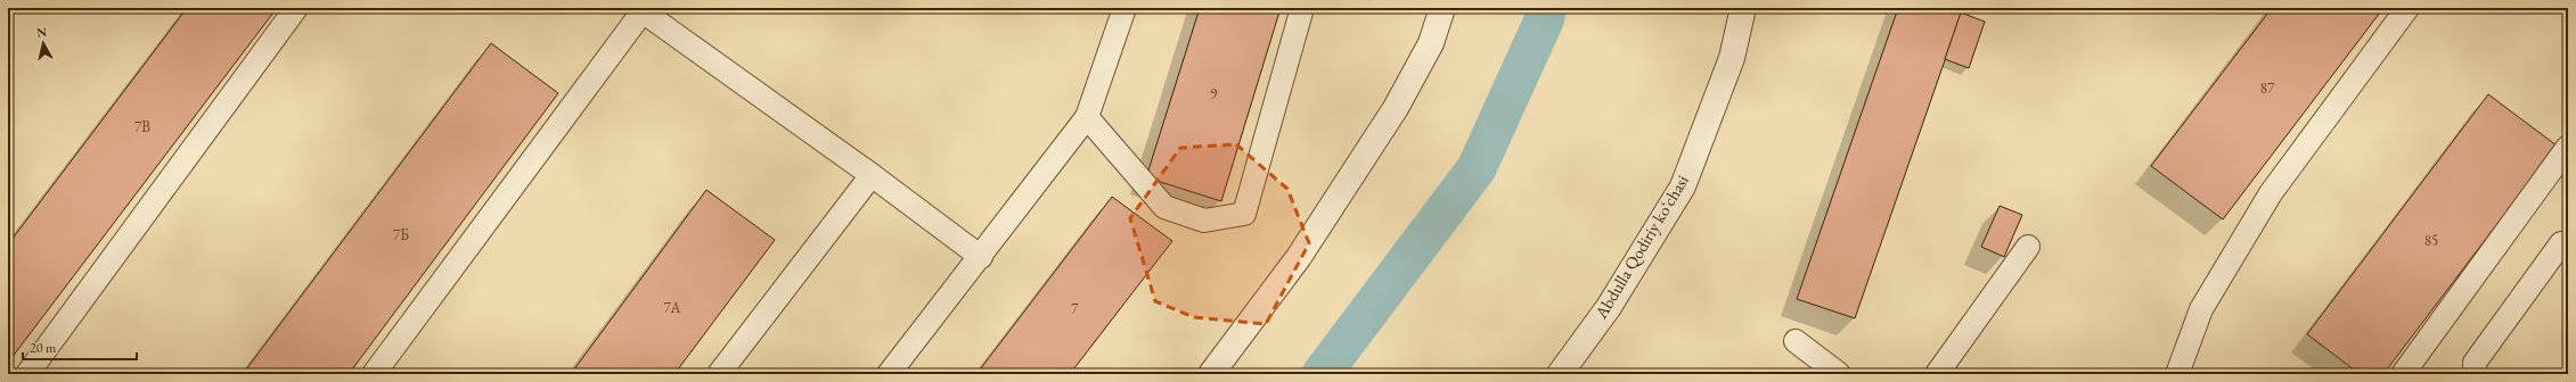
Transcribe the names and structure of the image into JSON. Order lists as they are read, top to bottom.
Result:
{
  "streets": {
    "street": ["Abdulla Qodiriy koʻchasi"]
  },
  "house_numbers": [
    "87",
    "9",
    "7В",
    "7Б",
    "85",
    "7А",
    "7"
  ],
  "scale_bar": "20 m",
  "north": "top"
}
